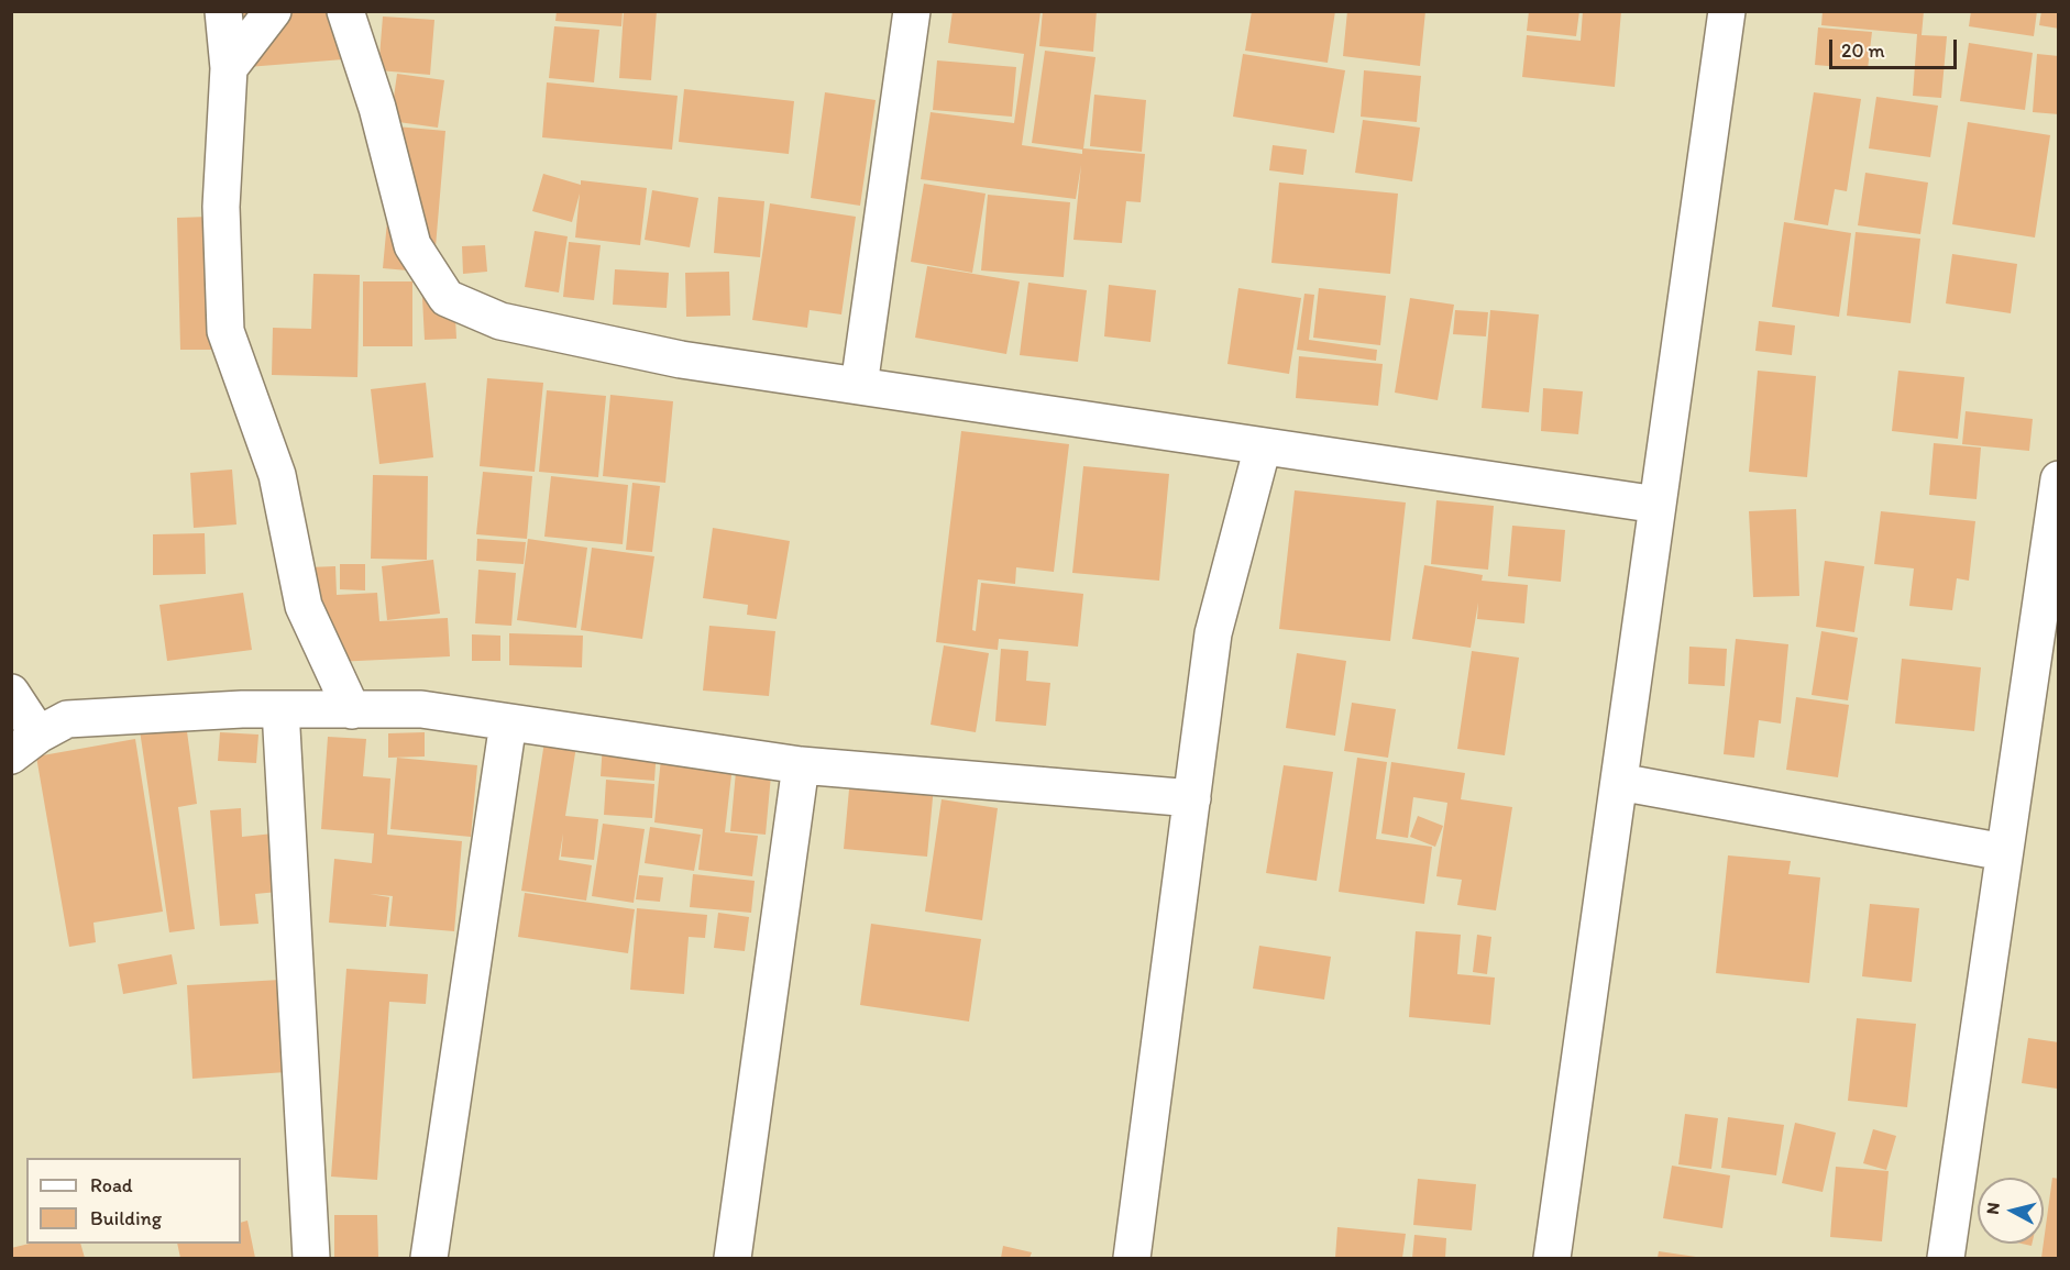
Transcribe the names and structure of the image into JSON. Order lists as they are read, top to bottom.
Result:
{
  "legend": ["Road", "Building"],
  "scale_bar": "20 m",
  "north": "left"
}
